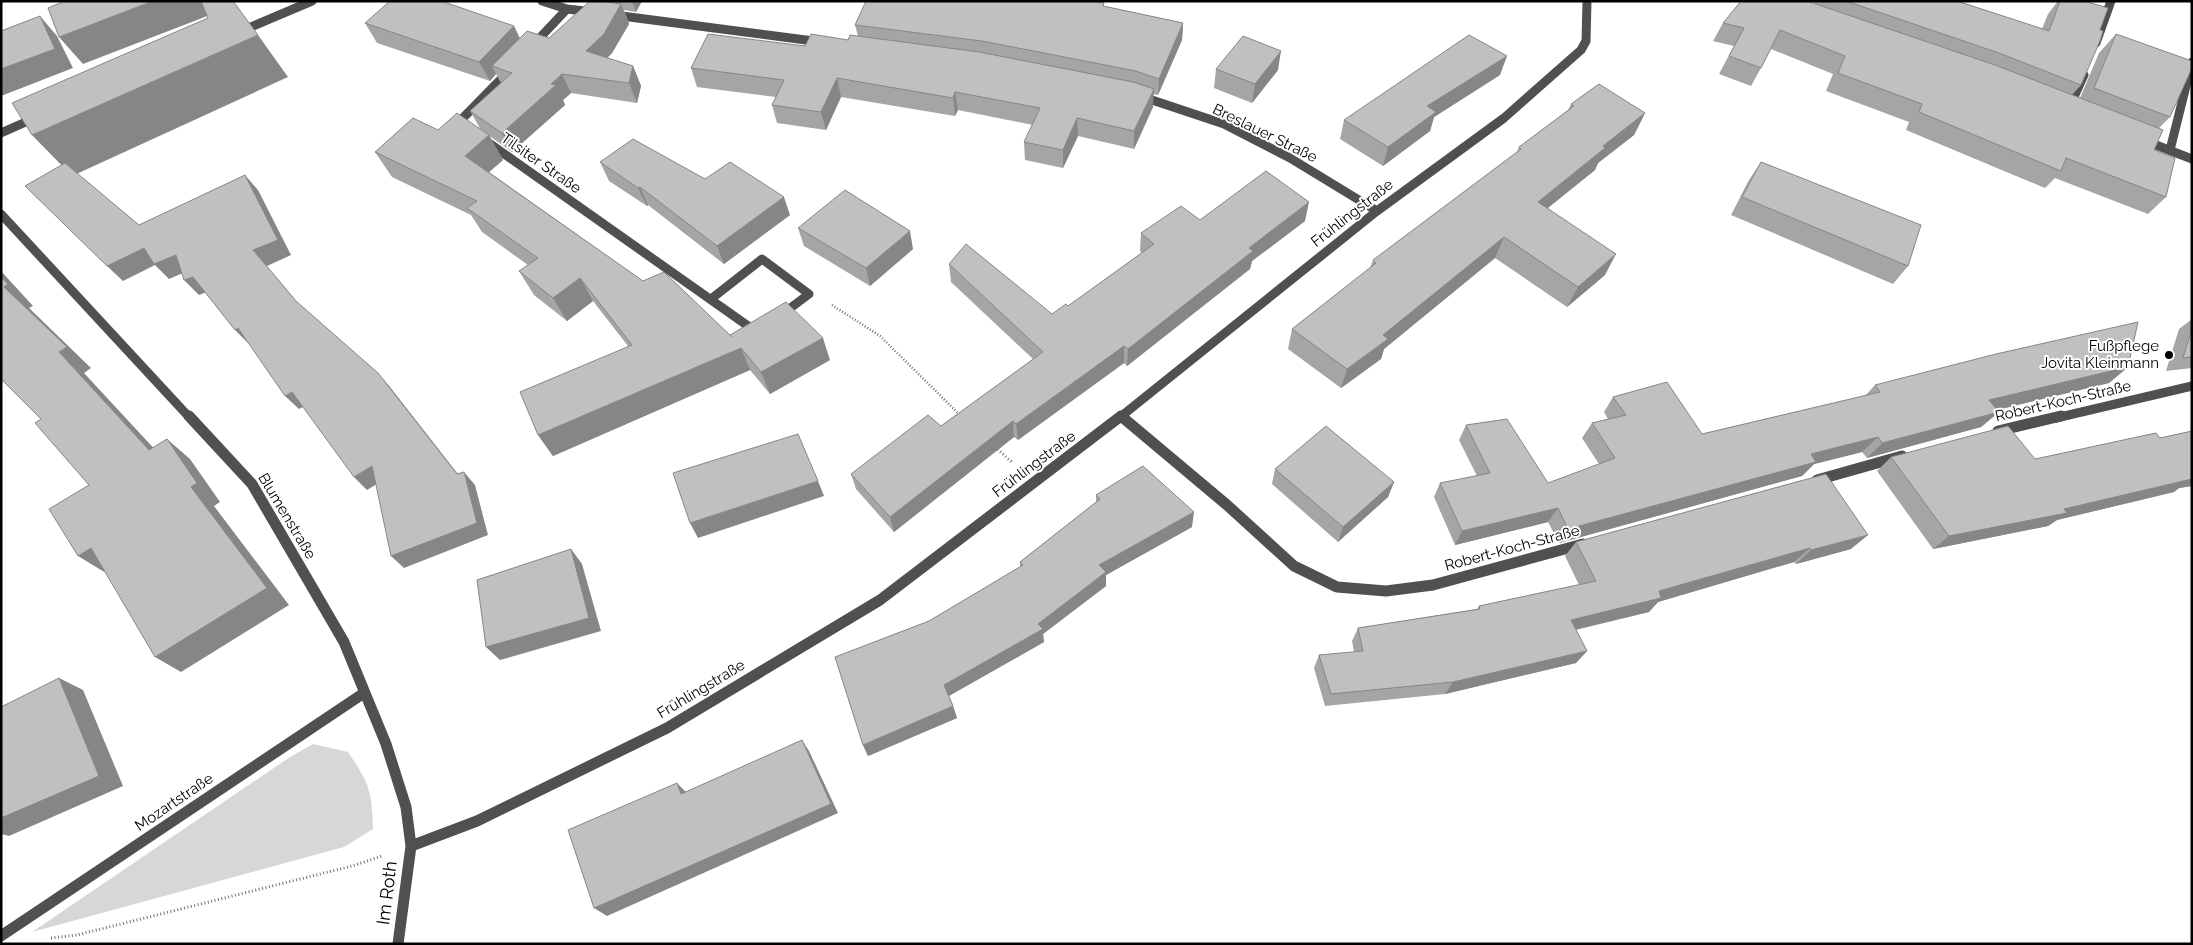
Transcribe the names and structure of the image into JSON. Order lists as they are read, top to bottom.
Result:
{
  "streets": {
    "street": [
      "Breslauer Straße",
      "Tilsiter Straße",
      "Frühlingstraße",
      "Robert-Koch-Straße",
      "Blumenstraße",
      "Mozartstraße",
      "Im Roth"
    ]
  },
  "crossings": [
    ["Breslauer Straße", "Frühlingstraße"],
    ["Frühlingstraße", "Robert-Koch-Straße"],
    ["Frühlingstraße", "Blumenstraße"],
    ["Frühlingstraße", "Im Roth"],
    ["Blumenstraße", "Mozartstraße"],
    ["Blumenstraße", "Im Roth"]
  ],
  "places": ["Fußpflege Jovita Kleinmann"]
}
